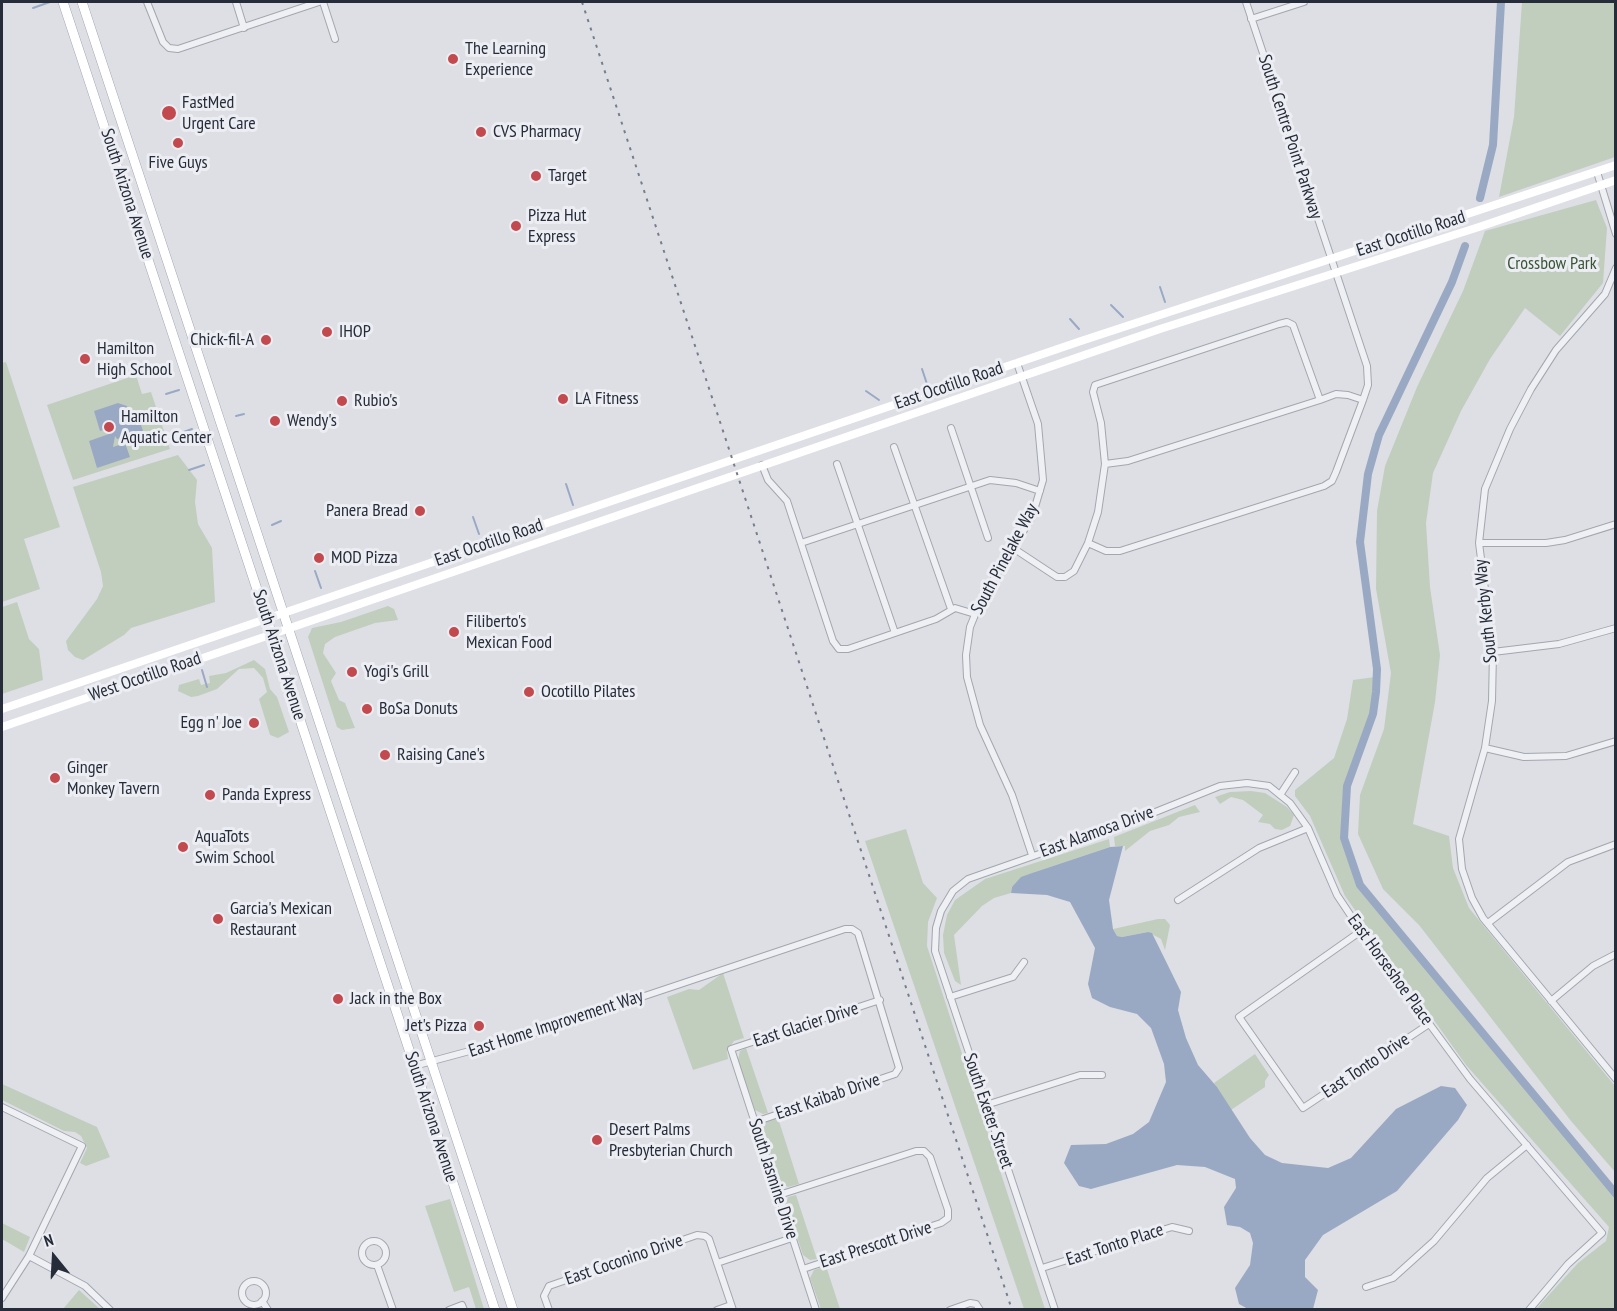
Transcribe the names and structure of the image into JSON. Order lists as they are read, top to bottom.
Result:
{
  "streets": {
    "main road": ["South Arizona Avenue", "East Ocotillo Road", "West Ocotillo Road"],
    "street": [
      "South Centre Point Parkway",
      "South Pinelake Way",
      "South Kerby Way",
      "East Alamosa Drive",
      "East Horseshoe Place",
      "East Home Improvement Way",
      "East Glacier Drive",
      "East Tonto Drive",
      "East Kaibab Drive",
      "South Exeter Street",
      "South Jasmine Drive",
      "East Prescott Drive",
      "East Tonto Place",
      "East Coconino Drive"
    ]
  },
  "crossings": [
    ["South Centre Point Parkway", "East Ocotillo Road"],
    ["South Arizona Avenue", "East Ocotillo Road"],
    ["South Arizona Avenue", "West Ocotillo Road"],
    ["South Arizona Avenue", "East Home Improvement Way"],
    ["East Ocotillo Road", "South Pinelake Way"],
    ["East Ocotillo Road", "West Ocotillo Road"],
    ["South Pinelake Way", "East Alamosa Drive"],
    ["East Alamosa Drive", "East Horseshoe Place"],
    ["East Alamosa Drive", "South Exeter Street"],
    ["East Horseshoe Place", "East Tonto Drive"],
    ["East Home Improvement Way", "East Glacier Drive"],
    ["East Home Improvement Way", "East Kaibab Drive"],
    ["East Glacier Drive", "East Kaibab Drive"],
    ["East Glacier Drive", "South Jasmine Drive"],
    ["East Kaibab Drive", "South Jasmine Drive"],
    ["South Exeter Street", "East Tonto Place"],
    ["South Jasmine Drive", "East Prescott Drive"]
  ],
  "parks": ["Crossbow Park"],
  "places": [
    "The Learning Experience",
    "FastMed Urgent Care",
    "CVS Pharmacy",
    "Five Guys",
    "Target",
    "Pizza Hut Express",
    "IHOP",
    "Chick-fil-A",
    "Hamilton High School",
    "LA Fitness",
    "Rubio's",
    "Wendy's",
    "Hamilton Aquatic Center",
    "Panera Bread",
    "MOD Pizza",
    "Filiberto's Mexican Food",
    "Yogi's Grill",
    "Ocotillo Pilates",
    "BoSa Donuts",
    "Egg n' Joe",
    "Raising Cane's",
    "Ginger Monkey Tavern",
    "Panda Express",
    "AquaTots Swim School",
    "Garcia's Mexican Restaurant",
    "Jack in the Box",
    "Jet's Pizza",
    "Desert Palms Presbyterian Church"
  ],
  "north": "top"
}
